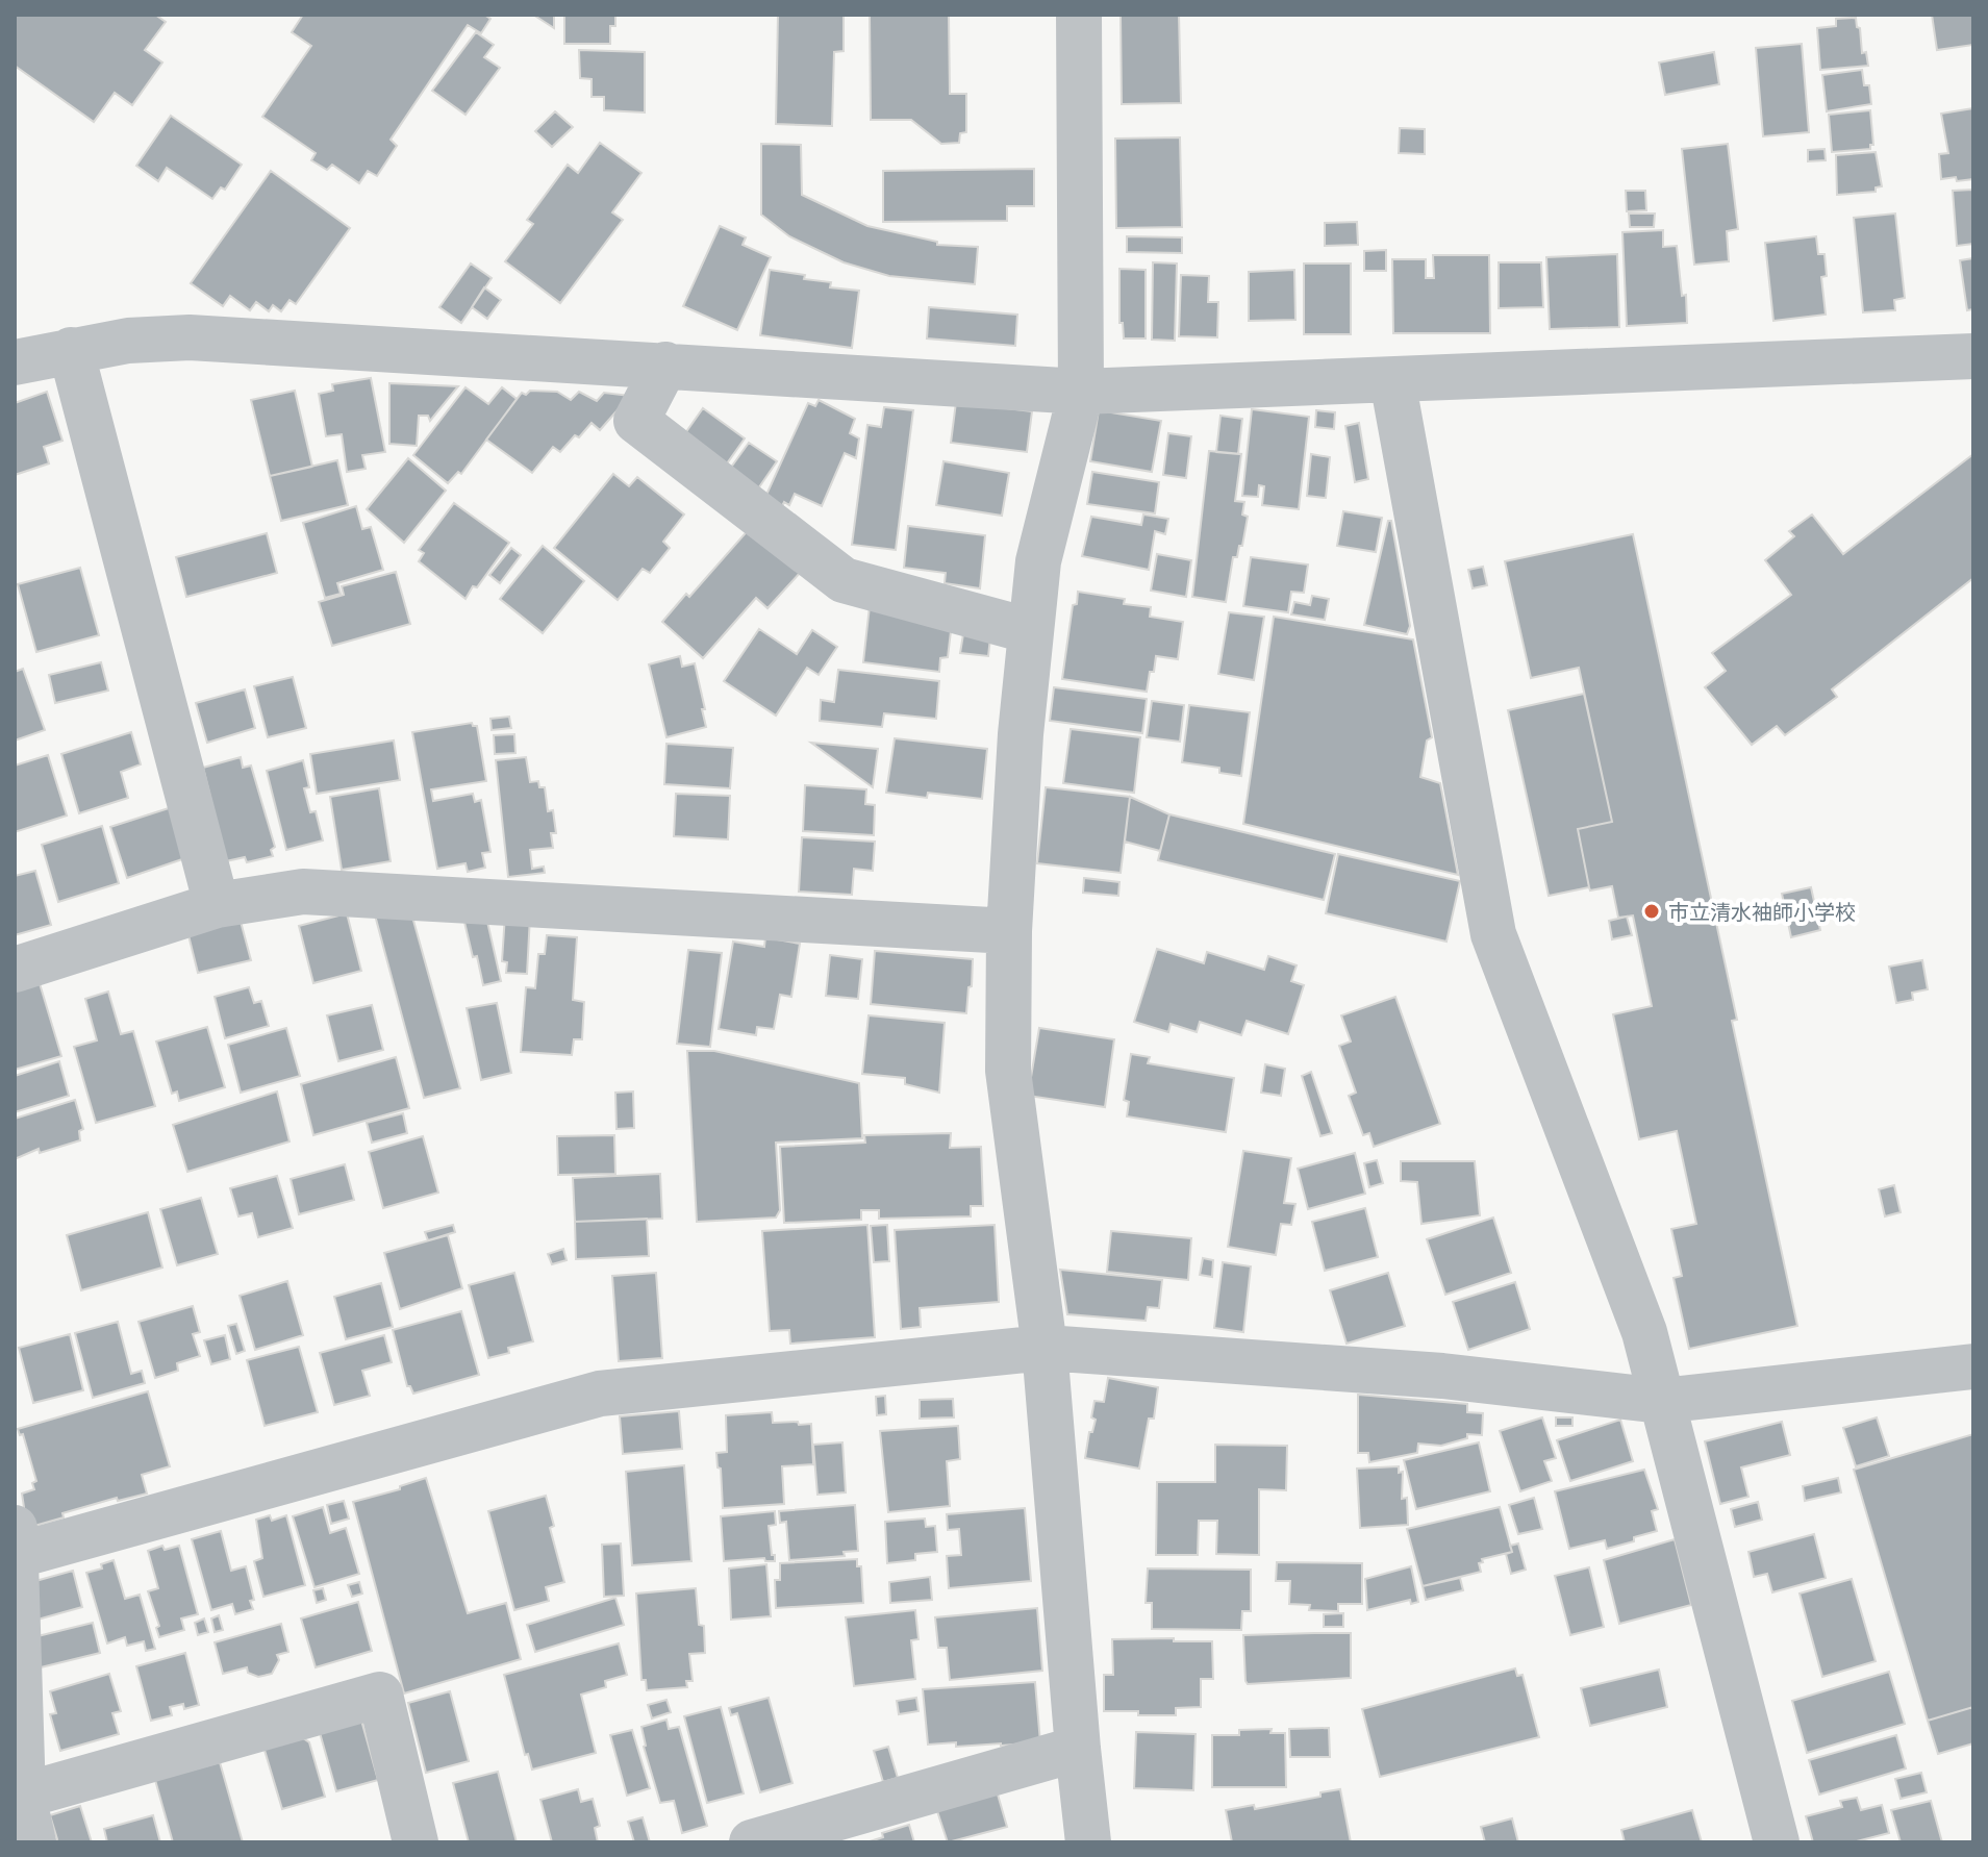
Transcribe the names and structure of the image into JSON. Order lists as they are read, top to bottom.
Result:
{
  "places": ["市立清水袖師小学校"]
}
